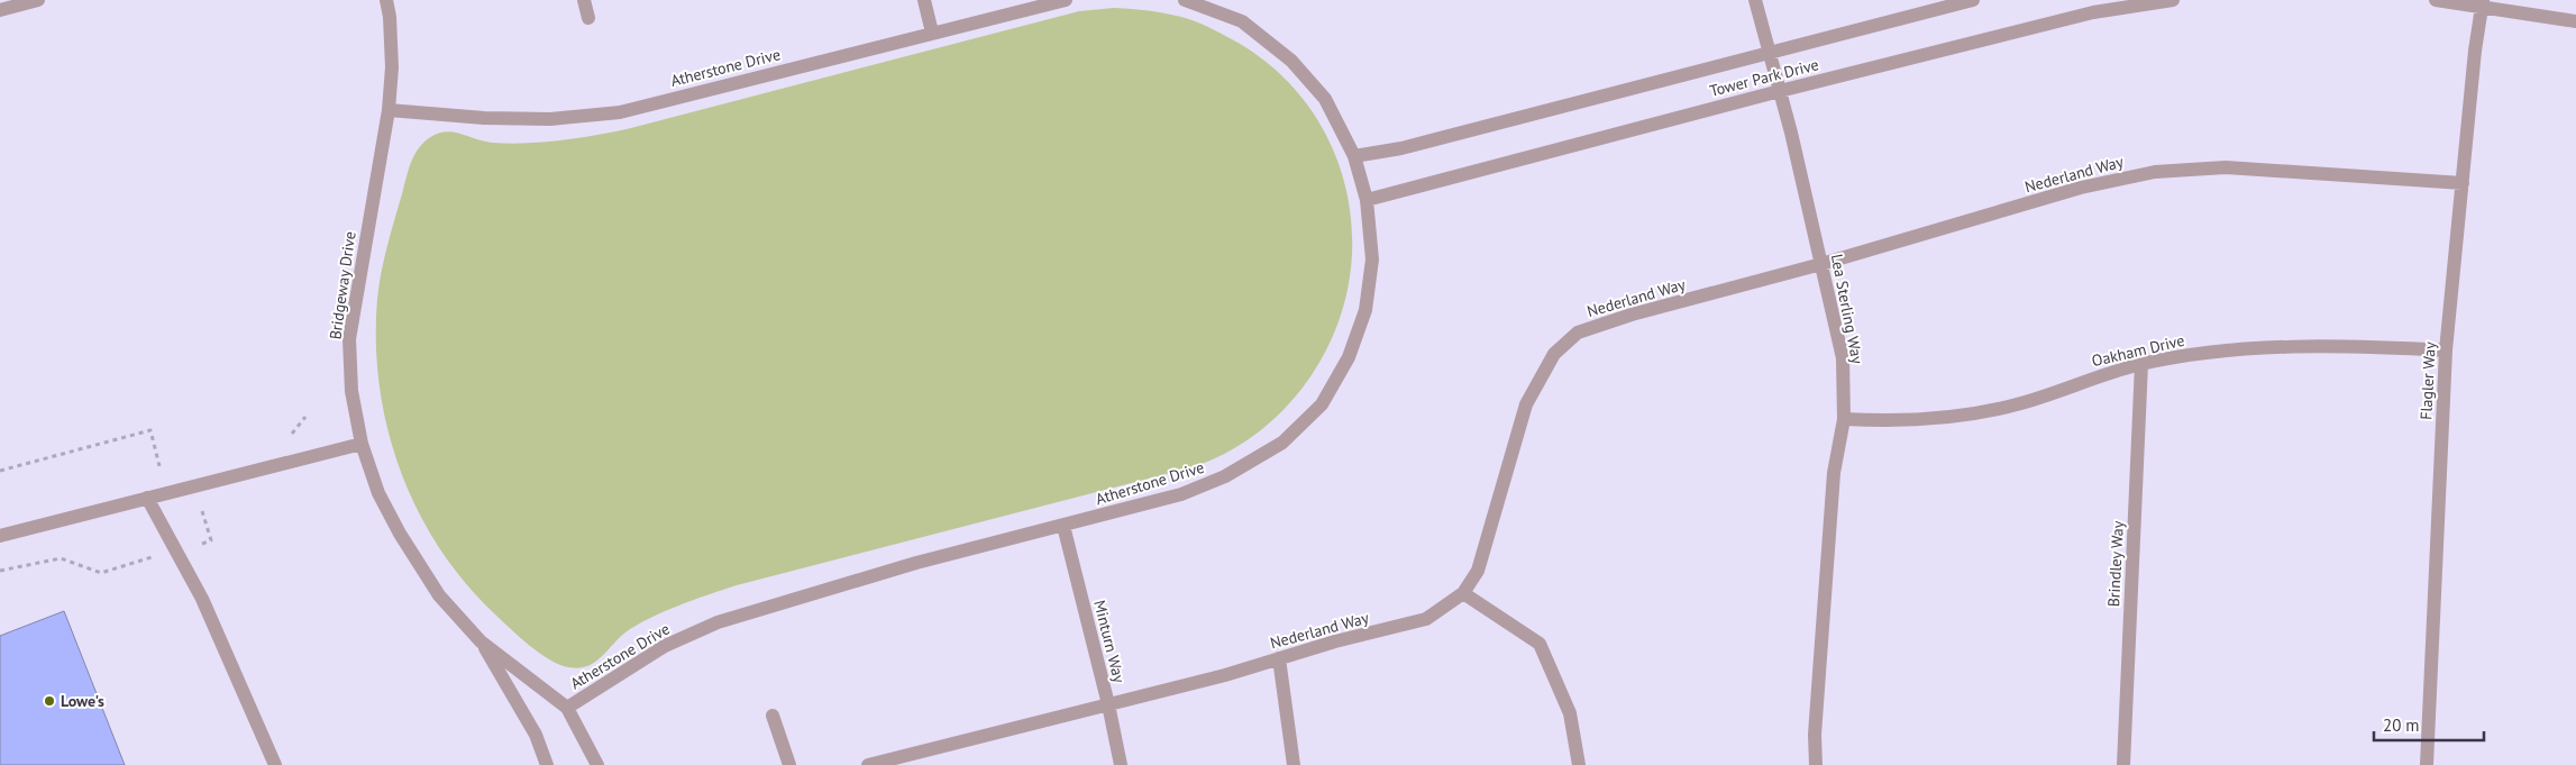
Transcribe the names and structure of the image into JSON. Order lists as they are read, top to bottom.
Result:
{
  "streets": {
    "street": [
      "Atherstone Drive",
      "Tower Park Drive",
      "Nederland Way",
      "Bridgeway Drive",
      "Lea Sterling Way",
      "Oakham Drive",
      "Flagler Way",
      "Brindley Way",
      "Minturn Way"
    ]
  },
  "crossings": [
    ["Atherstone Drive", "Tower Park Drive"],
    ["Atherstone Drive", "Bridgeway Drive"],
    ["Atherstone Drive", "Minturn Way"],
    ["Tower Park Drive", "Lea Sterling Way"],
    ["Nederland Way", "Lea Sterling Way"],
    ["Nederland Way", "Flagler Way"],
    ["Nederland Way", "Minturn Way"],
    ["Lea Sterling Way", "Oakham Drive"],
    ["Oakham Drive", "Flagler Way"],
    ["Oakham Drive", "Brindley Way"]
  ],
  "places": ["Lowe's"],
  "scale_bar": "20 m"
}
